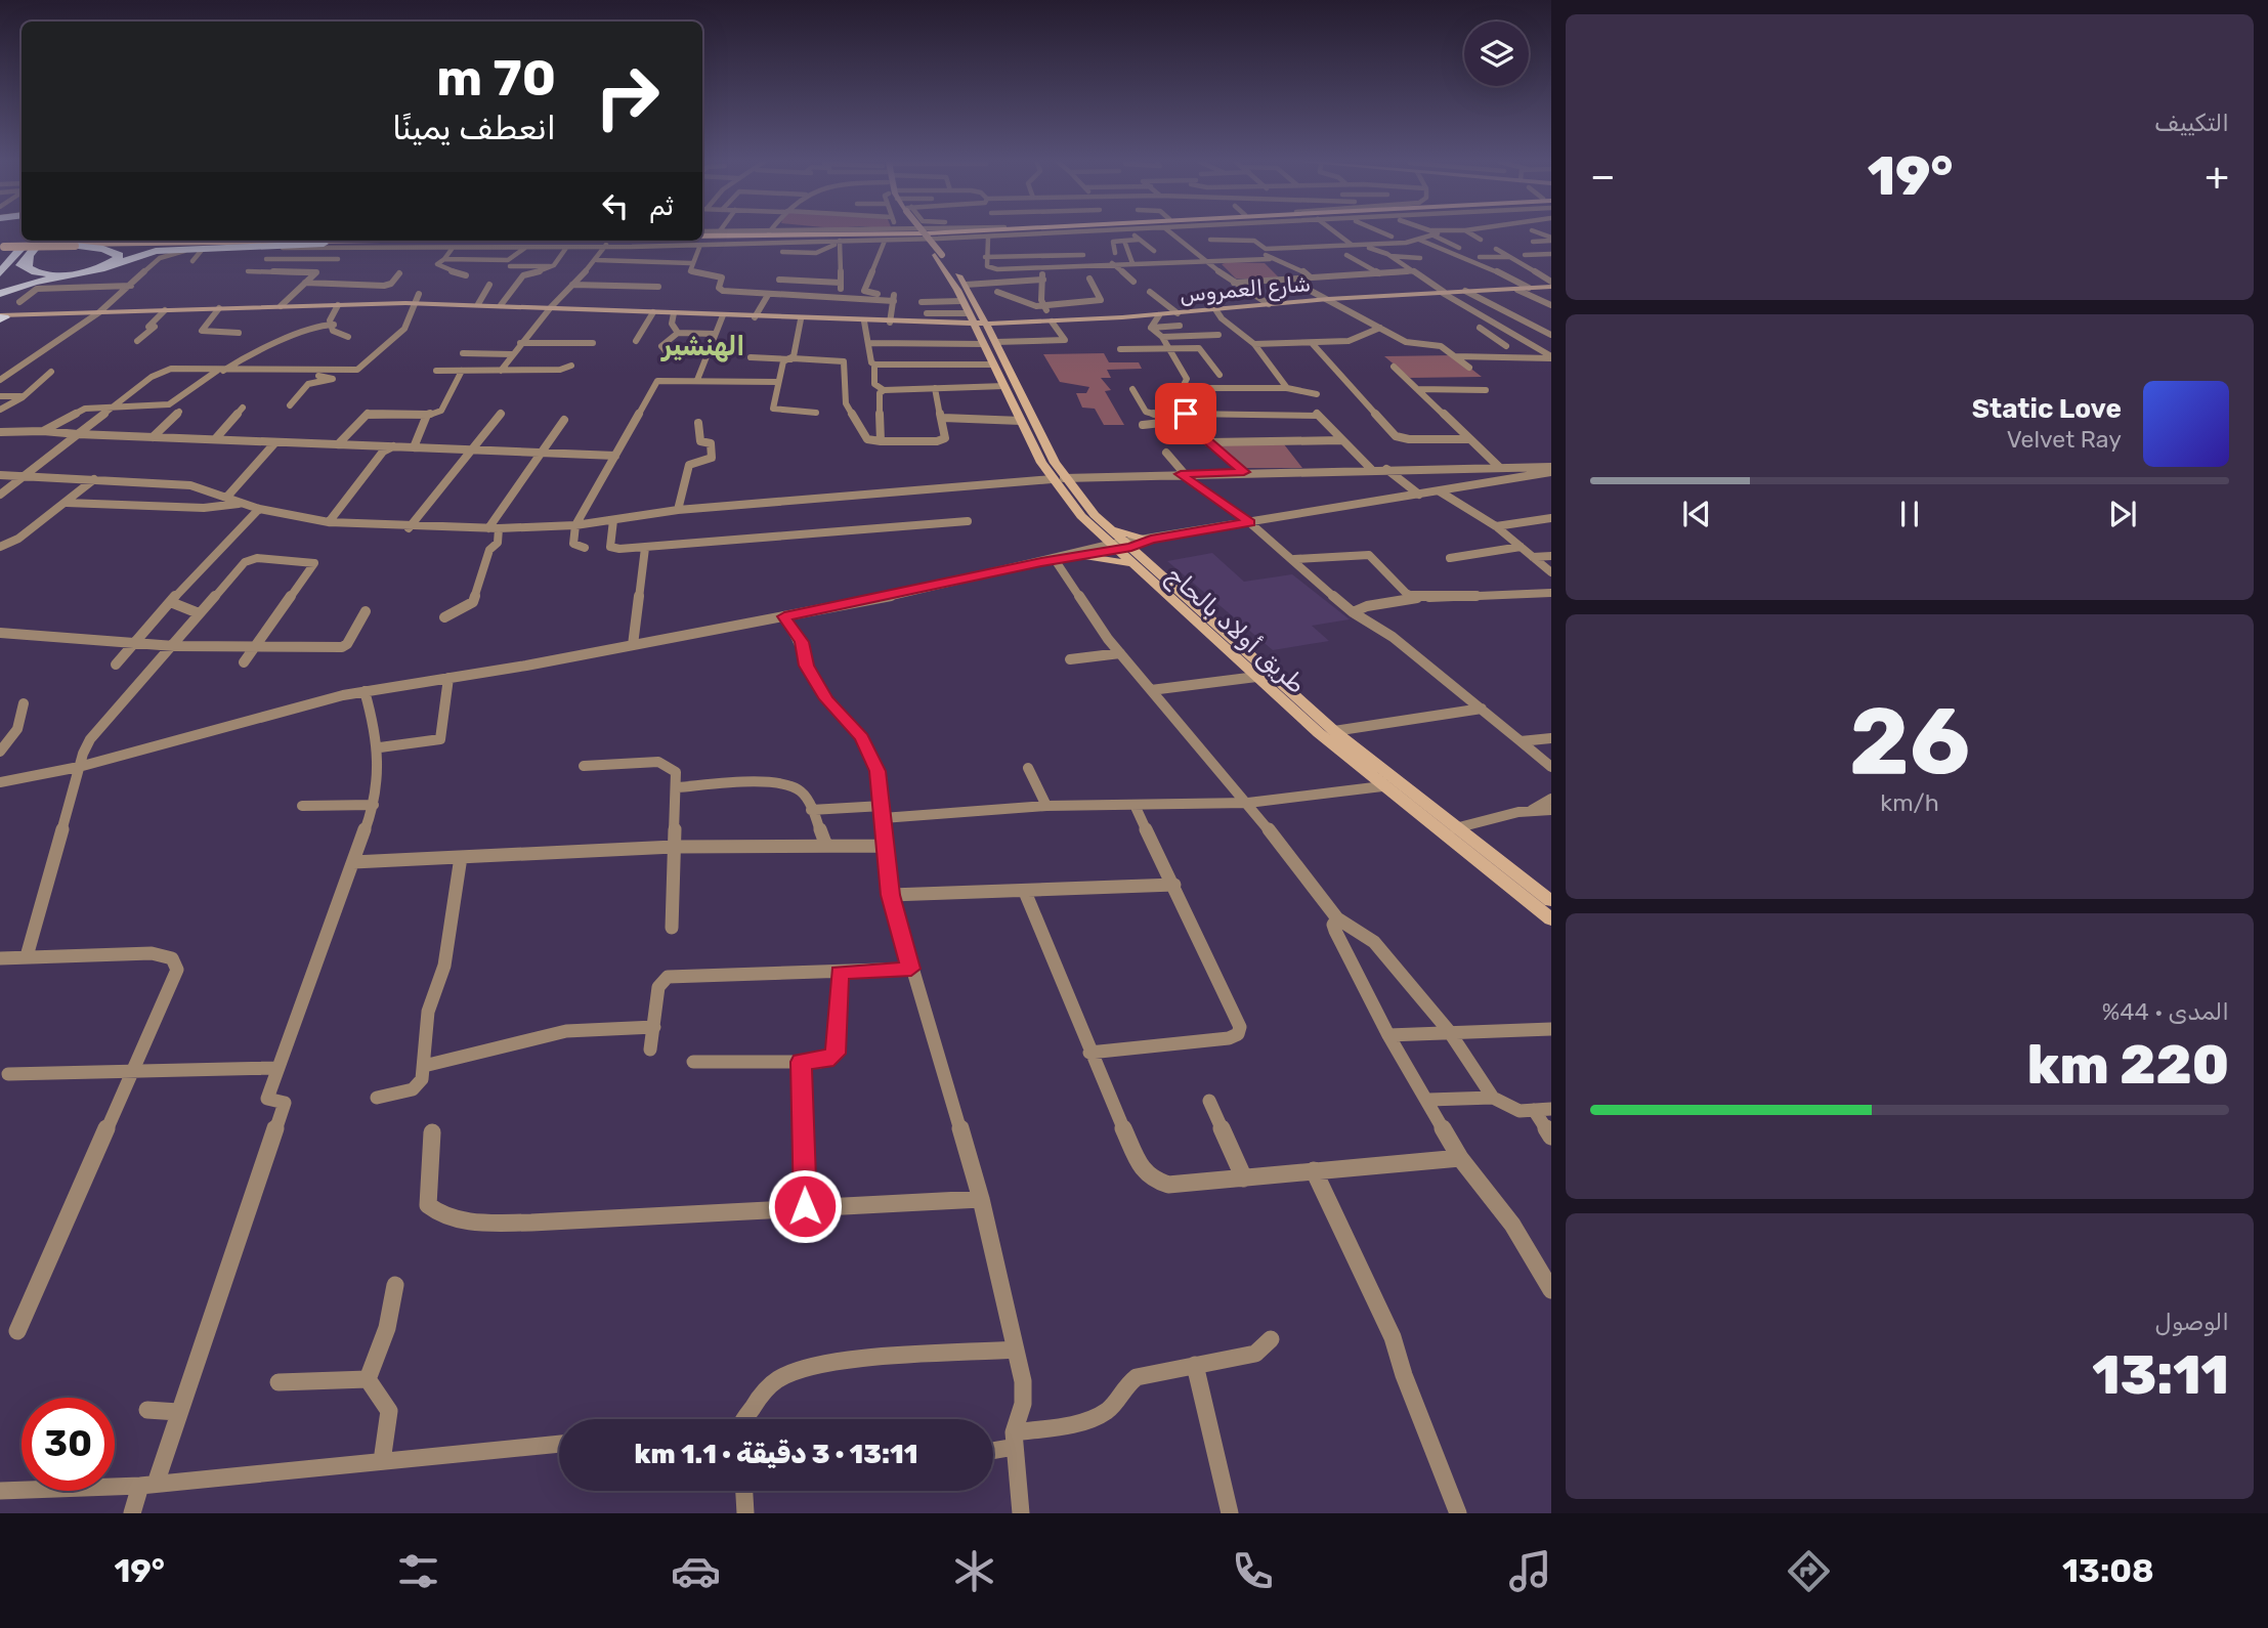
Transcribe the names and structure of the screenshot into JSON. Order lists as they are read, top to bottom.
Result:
{
  "streets": {
    "main road": ["شارع العمروس", "طريق أولاد بالحاج"]
  },
  "districts": ["الهنشير"],
  "page": {
    "tile": [
      "التكييف",
      ["26", "km/h"],
      ["المدى · 44%", "220 km"],
      ["الوصول", "13:11"]
    ],
    "turn": ["70 m", "انعطف يمينًا"],
    "heat": ["−", "19°", "+"],
    "then": "ثم",
    "song": ["Static Love", "Velvet Ray"],
    "limit": "30",
    "trip": "13:11 · 3 دقيقة · 1.1 km",
    "tabs": ["13:08", "19°"]
  }
}
